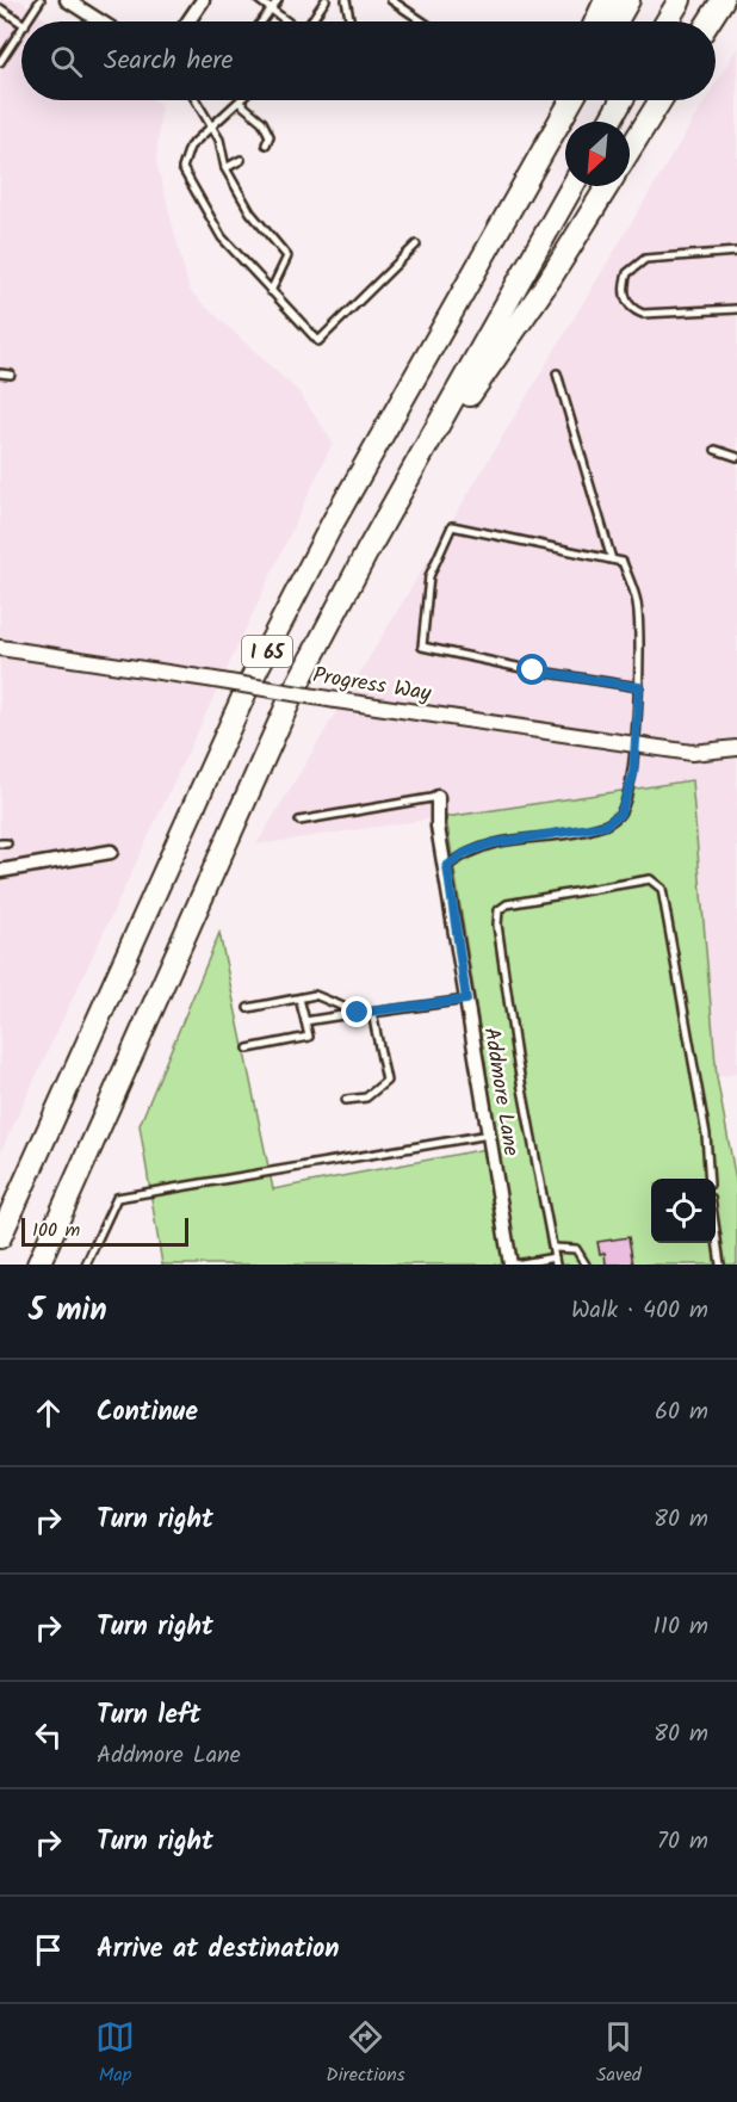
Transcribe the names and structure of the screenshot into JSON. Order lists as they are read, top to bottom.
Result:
{
  "streets": {
    "highway": ["I 65"],
    "street": ["Progress Way", "Addmore Lane"]
  },
  "scale_bar": "100 m",
  "north": "bottom left",
  "page": {
    "search": "Search here",
    "scale": "100 m",
    "heading": ["5 min", "Walk · 400 m"],
    "list": [
      ["Continue", "60 m"],
      ["Turn right", "80 m"],
      ["Turn right", "110 m"],
      ["Turn left", "Addmore Lane", "80 m"],
      ["Turn right", "70 m"],
      "Arrive at destination"
    ],
    "nav": ["Map", "Directions", "Saved"]
  }
}
